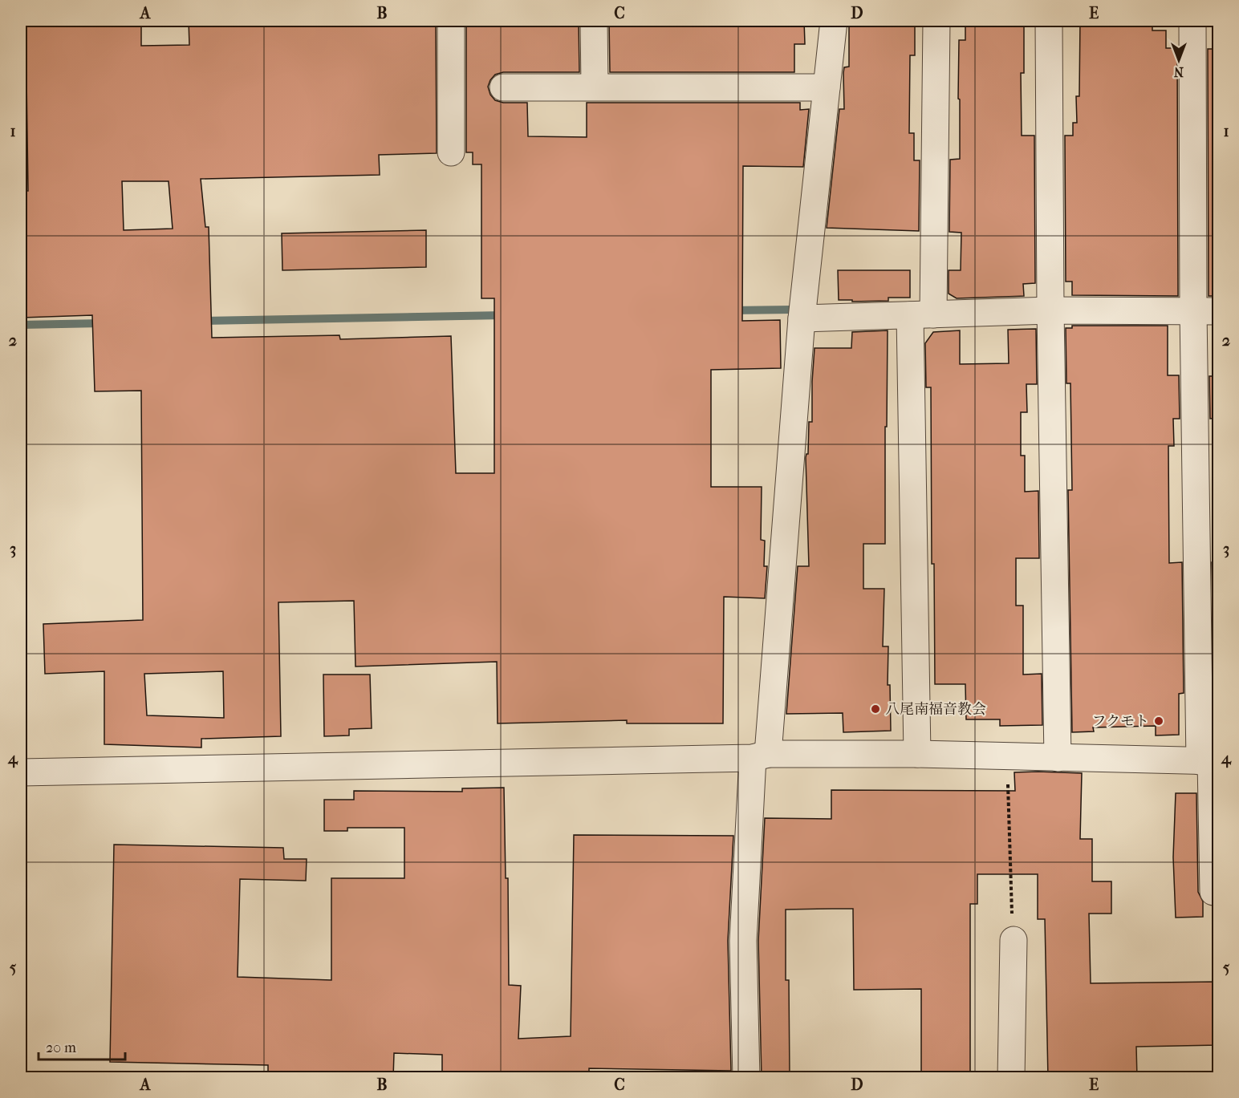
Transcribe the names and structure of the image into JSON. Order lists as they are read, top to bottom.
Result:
{
  "places": ["八尾南福音教会", "フクモト"],
  "scale_bar": "20 m",
  "north": "bottom",
  "grid": {
    "columns": [
      "A",
      "B",
      "C",
      "D",
      "E"
    ],
    "rows": [
      "1",
      "2",
      "3",
      "4",
      "5"
    ]
  }
}
